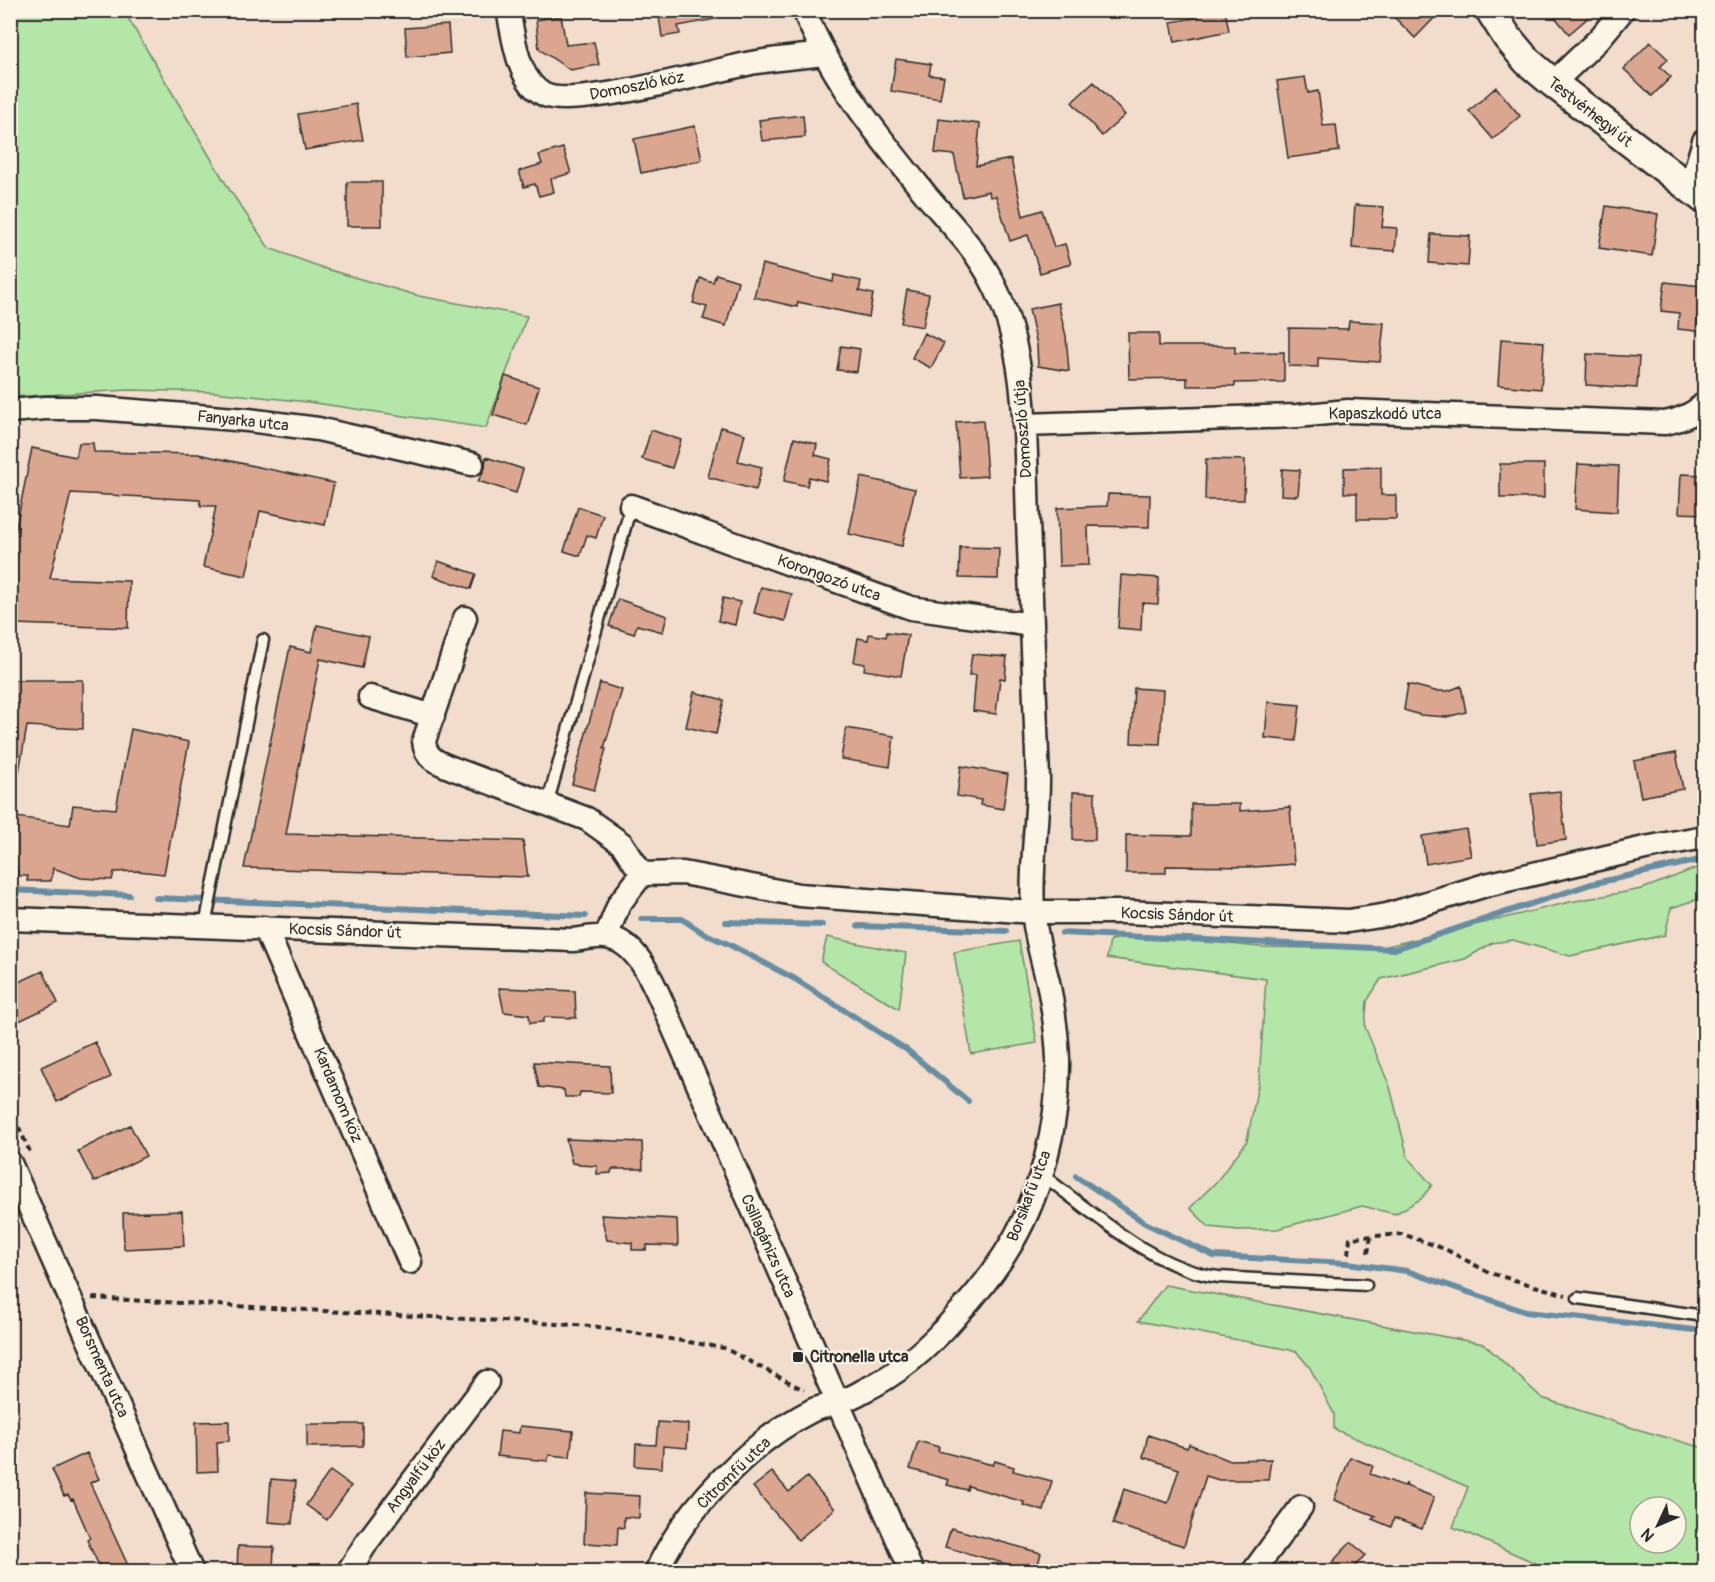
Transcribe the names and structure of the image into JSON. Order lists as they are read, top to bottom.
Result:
{
  "streets": {
    "street": [
      "Domoszló köz",
      "Testvérhegyi út",
      "Kapaszkodó utca",
      "Fanyarka utca",
      "Domoszló útja",
      "Korongozó utca",
      "Kocsis Sándor út",
      "Kardamom köz",
      "Borsikafű utca",
      "Csillagánizs utca",
      "Borsmenta utca",
      "Citromfű utca",
      "Angyalfű köz"
    ]
  },
  "crossings": [
    ["Domoszló köz", "Domoszló útja"],
    ["Kapaszkodó utca", "Domoszló útja"],
    ["Domoszló útja", "Korongozó utca"],
    ["Domoszló útja", "Kocsis Sándor út"],
    ["Domoszló útja", "Borsikafű utca"],
    ["Kocsis Sándor út", "Kardamom köz"],
    ["Kocsis Sándor út", "Borsikafű utca"],
    ["Kocsis Sándor út", "Csillagánizs utca"],
    ["Borsikafű utca", "Csillagánizs utca"],
    ["Borsikafű utca", "Citromfű utca"],
    ["Csillagánizs utca", "Citromfű utca"]
  ],
  "places": {
    "transit": ["Citronella utca"]
  },
  "north": "bottom left"
}
